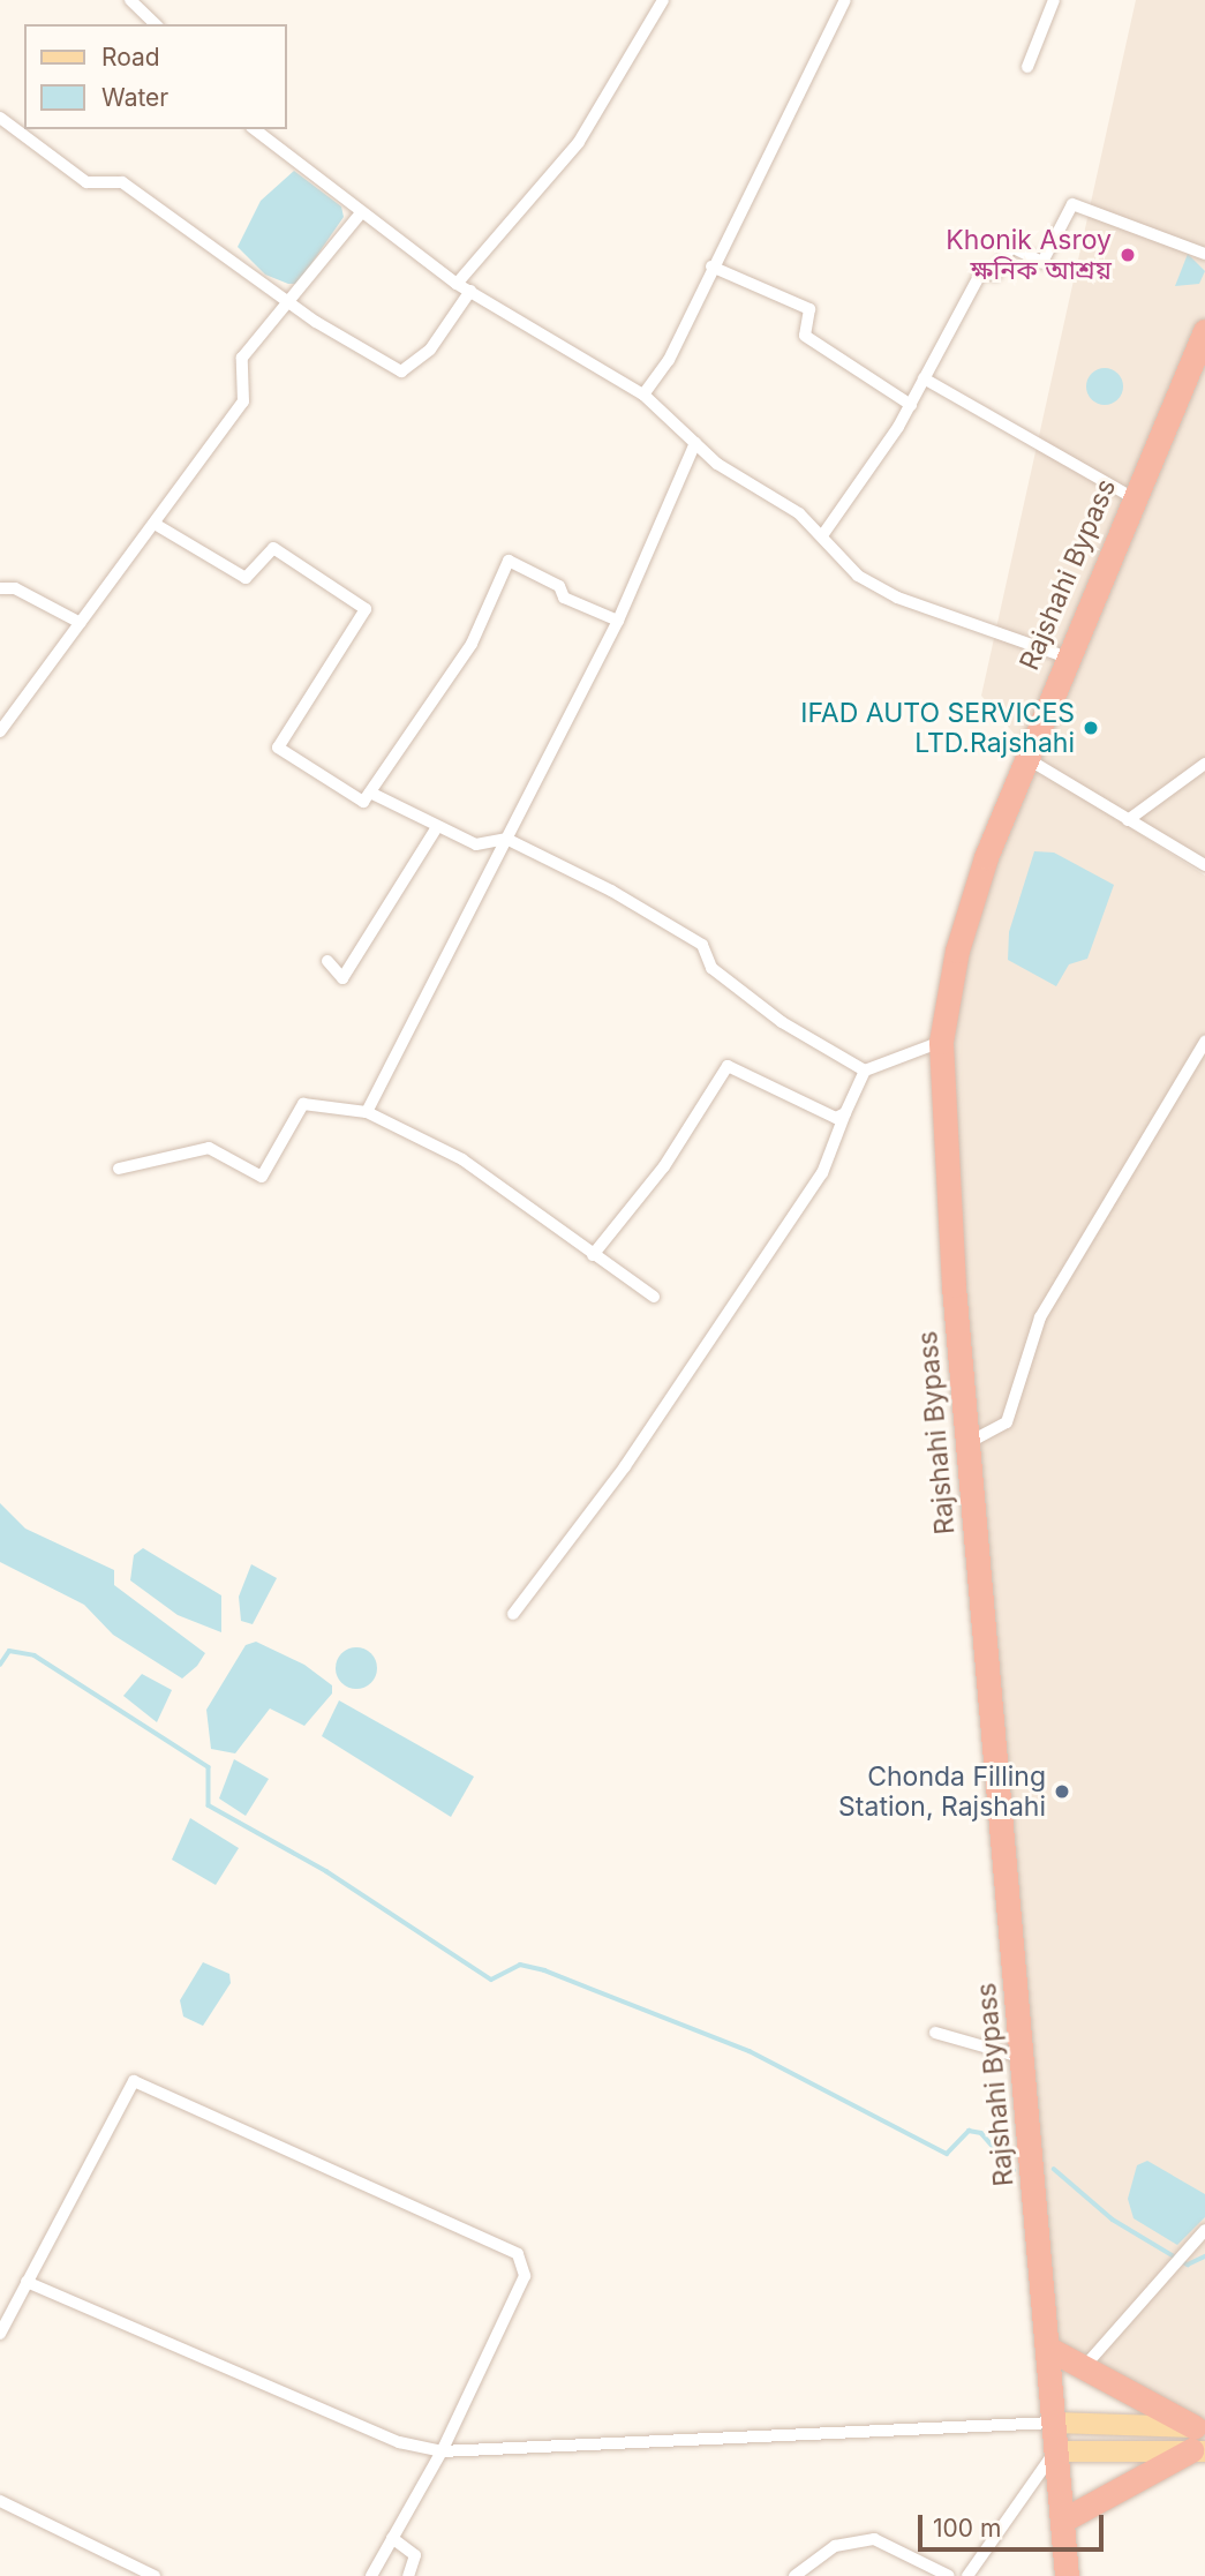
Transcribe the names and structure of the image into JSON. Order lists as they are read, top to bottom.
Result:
{
  "streets": {
    "highway": ["Rajshahi Bypass"]
  },
  "places": ["Khonik Asroy ক্ষনিক আশ্রয়", "IFAD AUTO SERVICES LTD.Rajshahi", "Chonda Filling Station, Rajshahi"],
  "legend": ["Road", "Water"],
  "scale_bar": "100 m"
}
